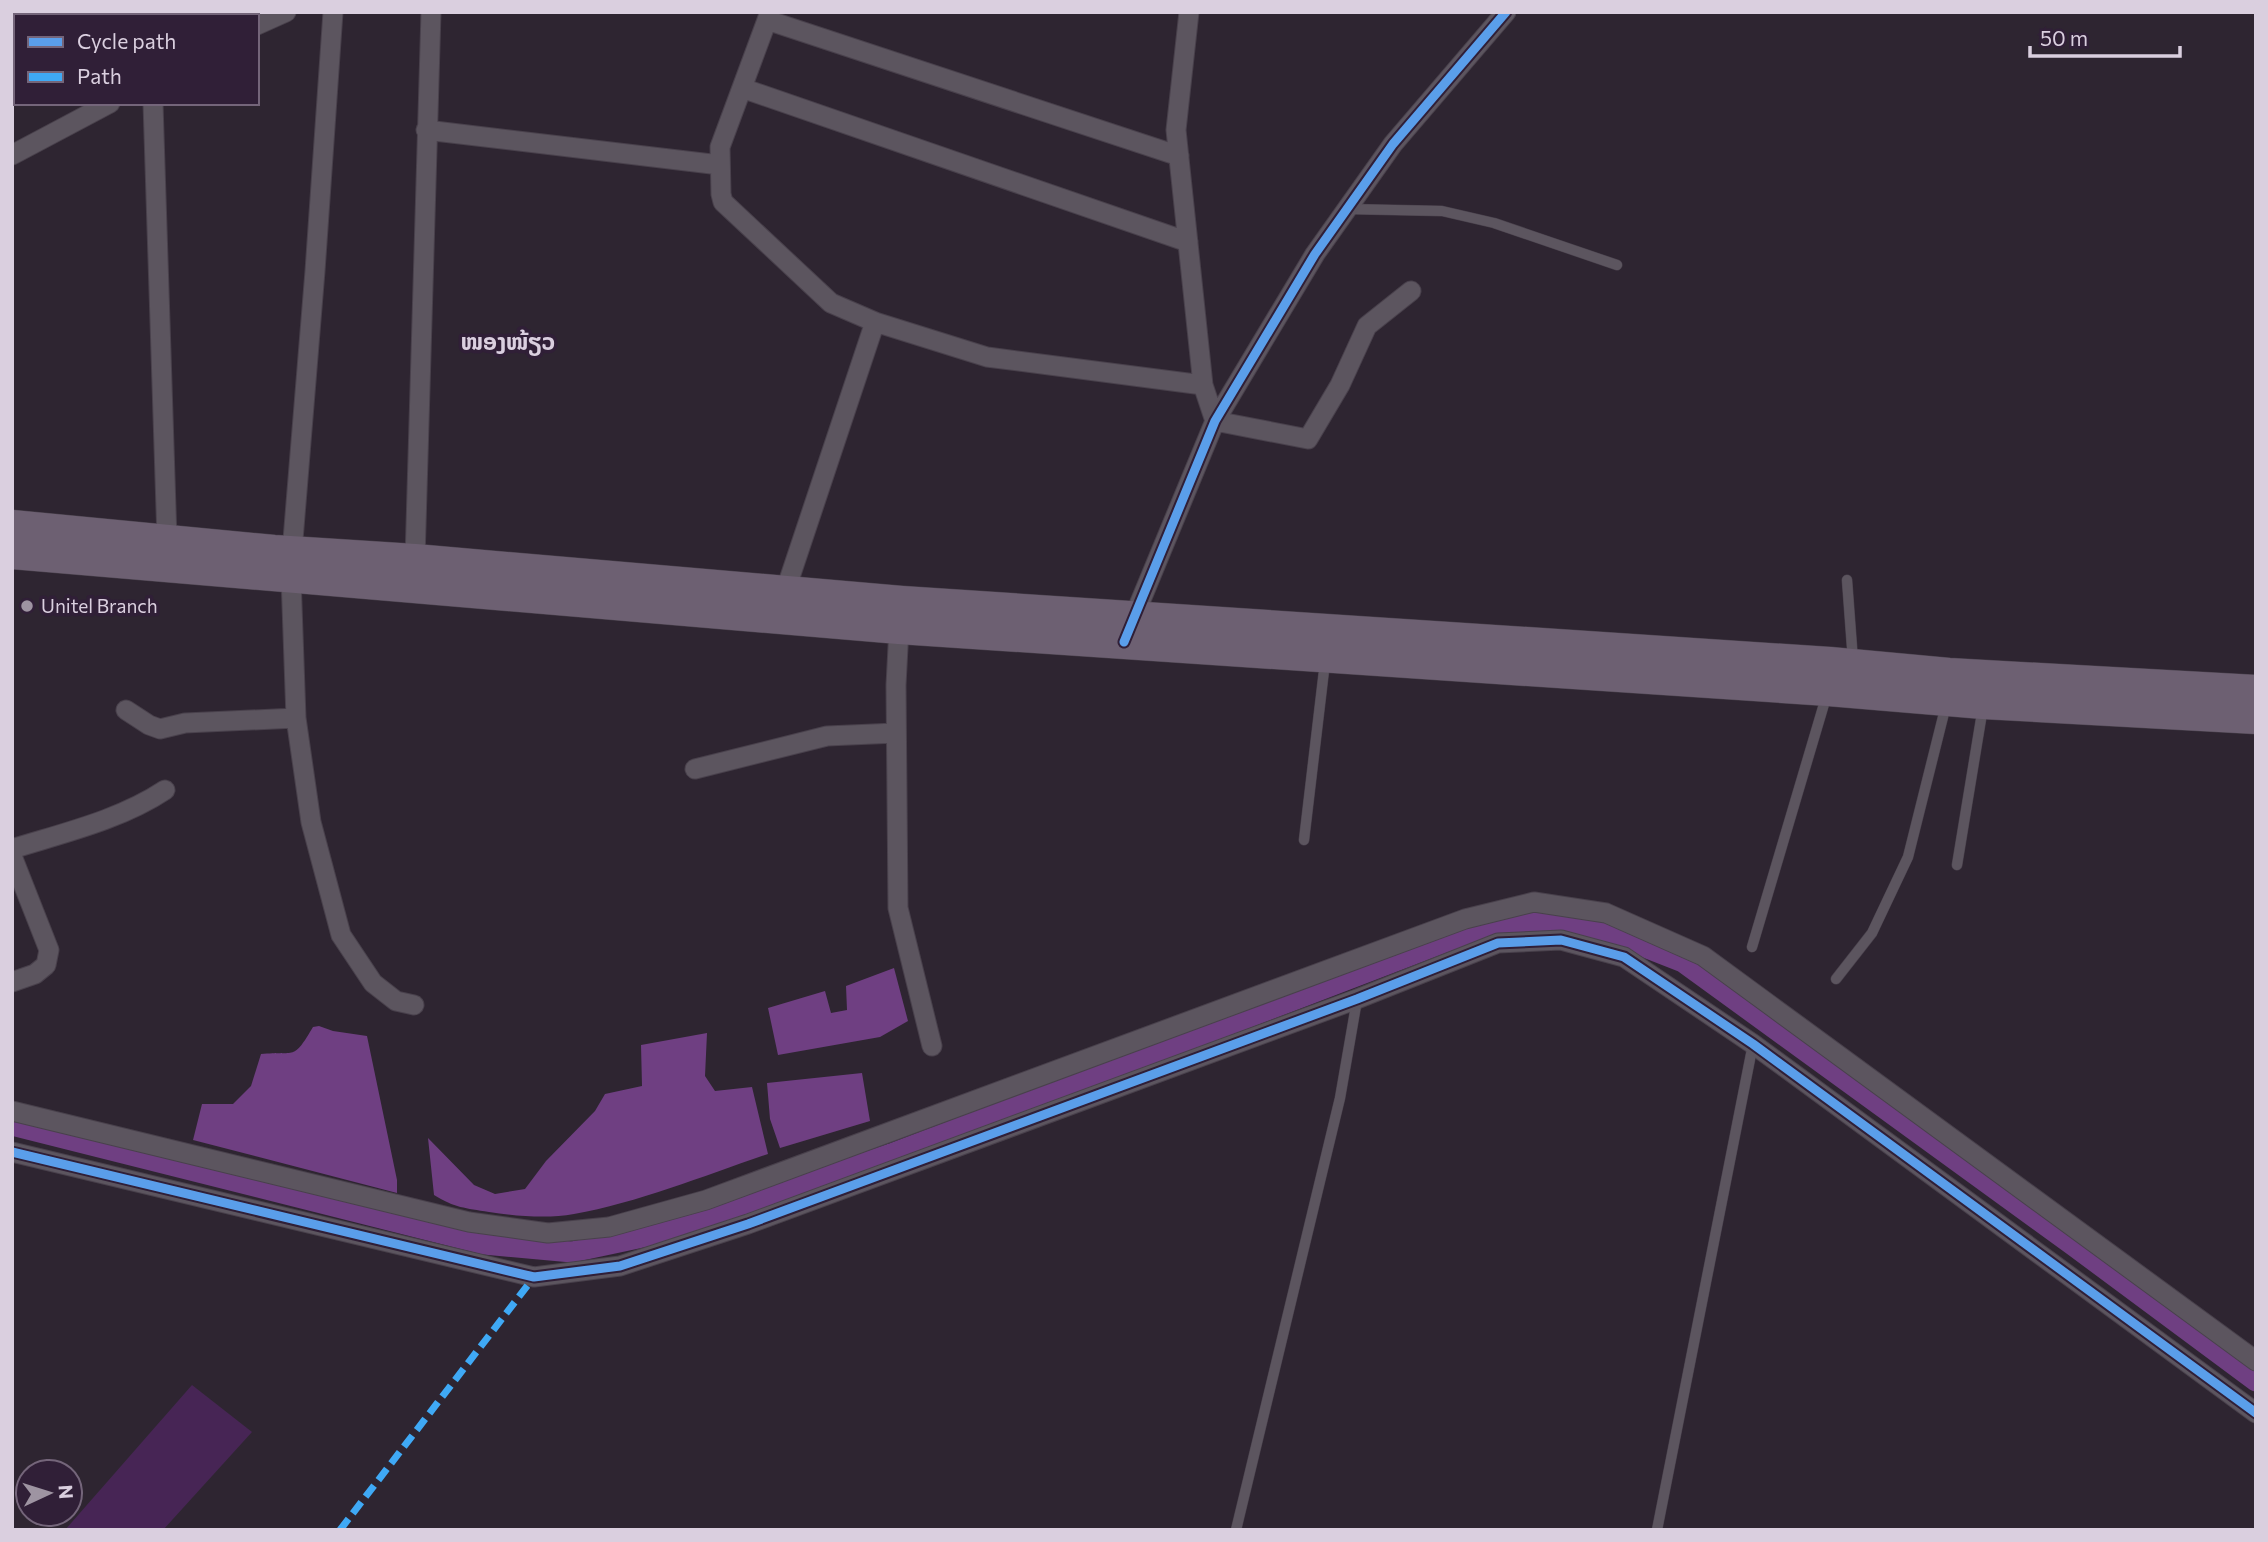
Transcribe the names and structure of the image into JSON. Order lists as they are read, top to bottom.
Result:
{
  "districts": ["ໜອງໜ້ຽວ"],
  "places": ["Unitel Branch"],
  "legend": ["Cycle path", "Path"],
  "scale_bar": "50 m",
  "north": "right"
}
